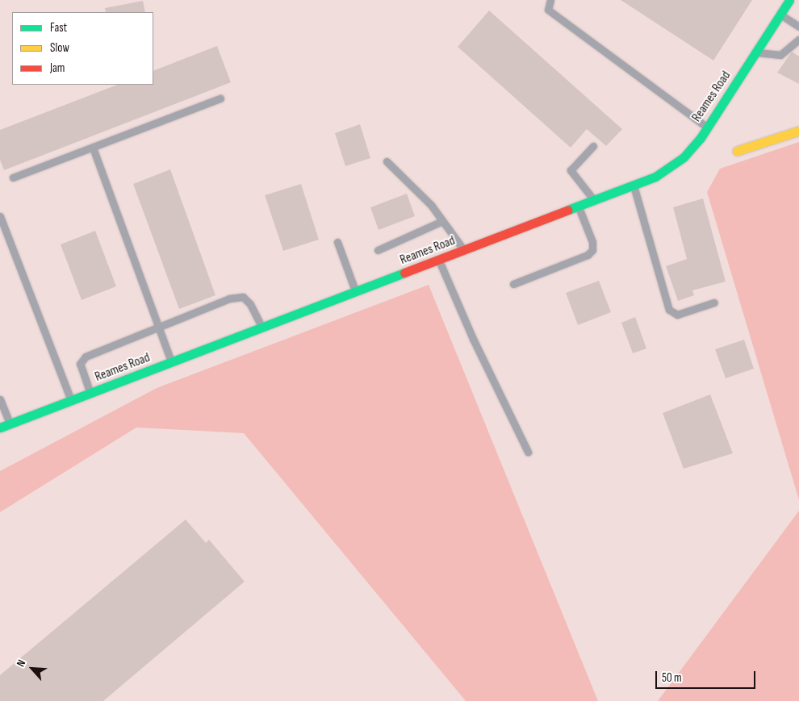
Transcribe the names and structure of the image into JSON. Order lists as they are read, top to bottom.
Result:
{
  "streets": {
    "main road": ["Reames Road"]
  },
  "legend": ["Fast", "Slow", "Jam"],
  "scale_bar": "50 m",
  "north": "top left"
}
